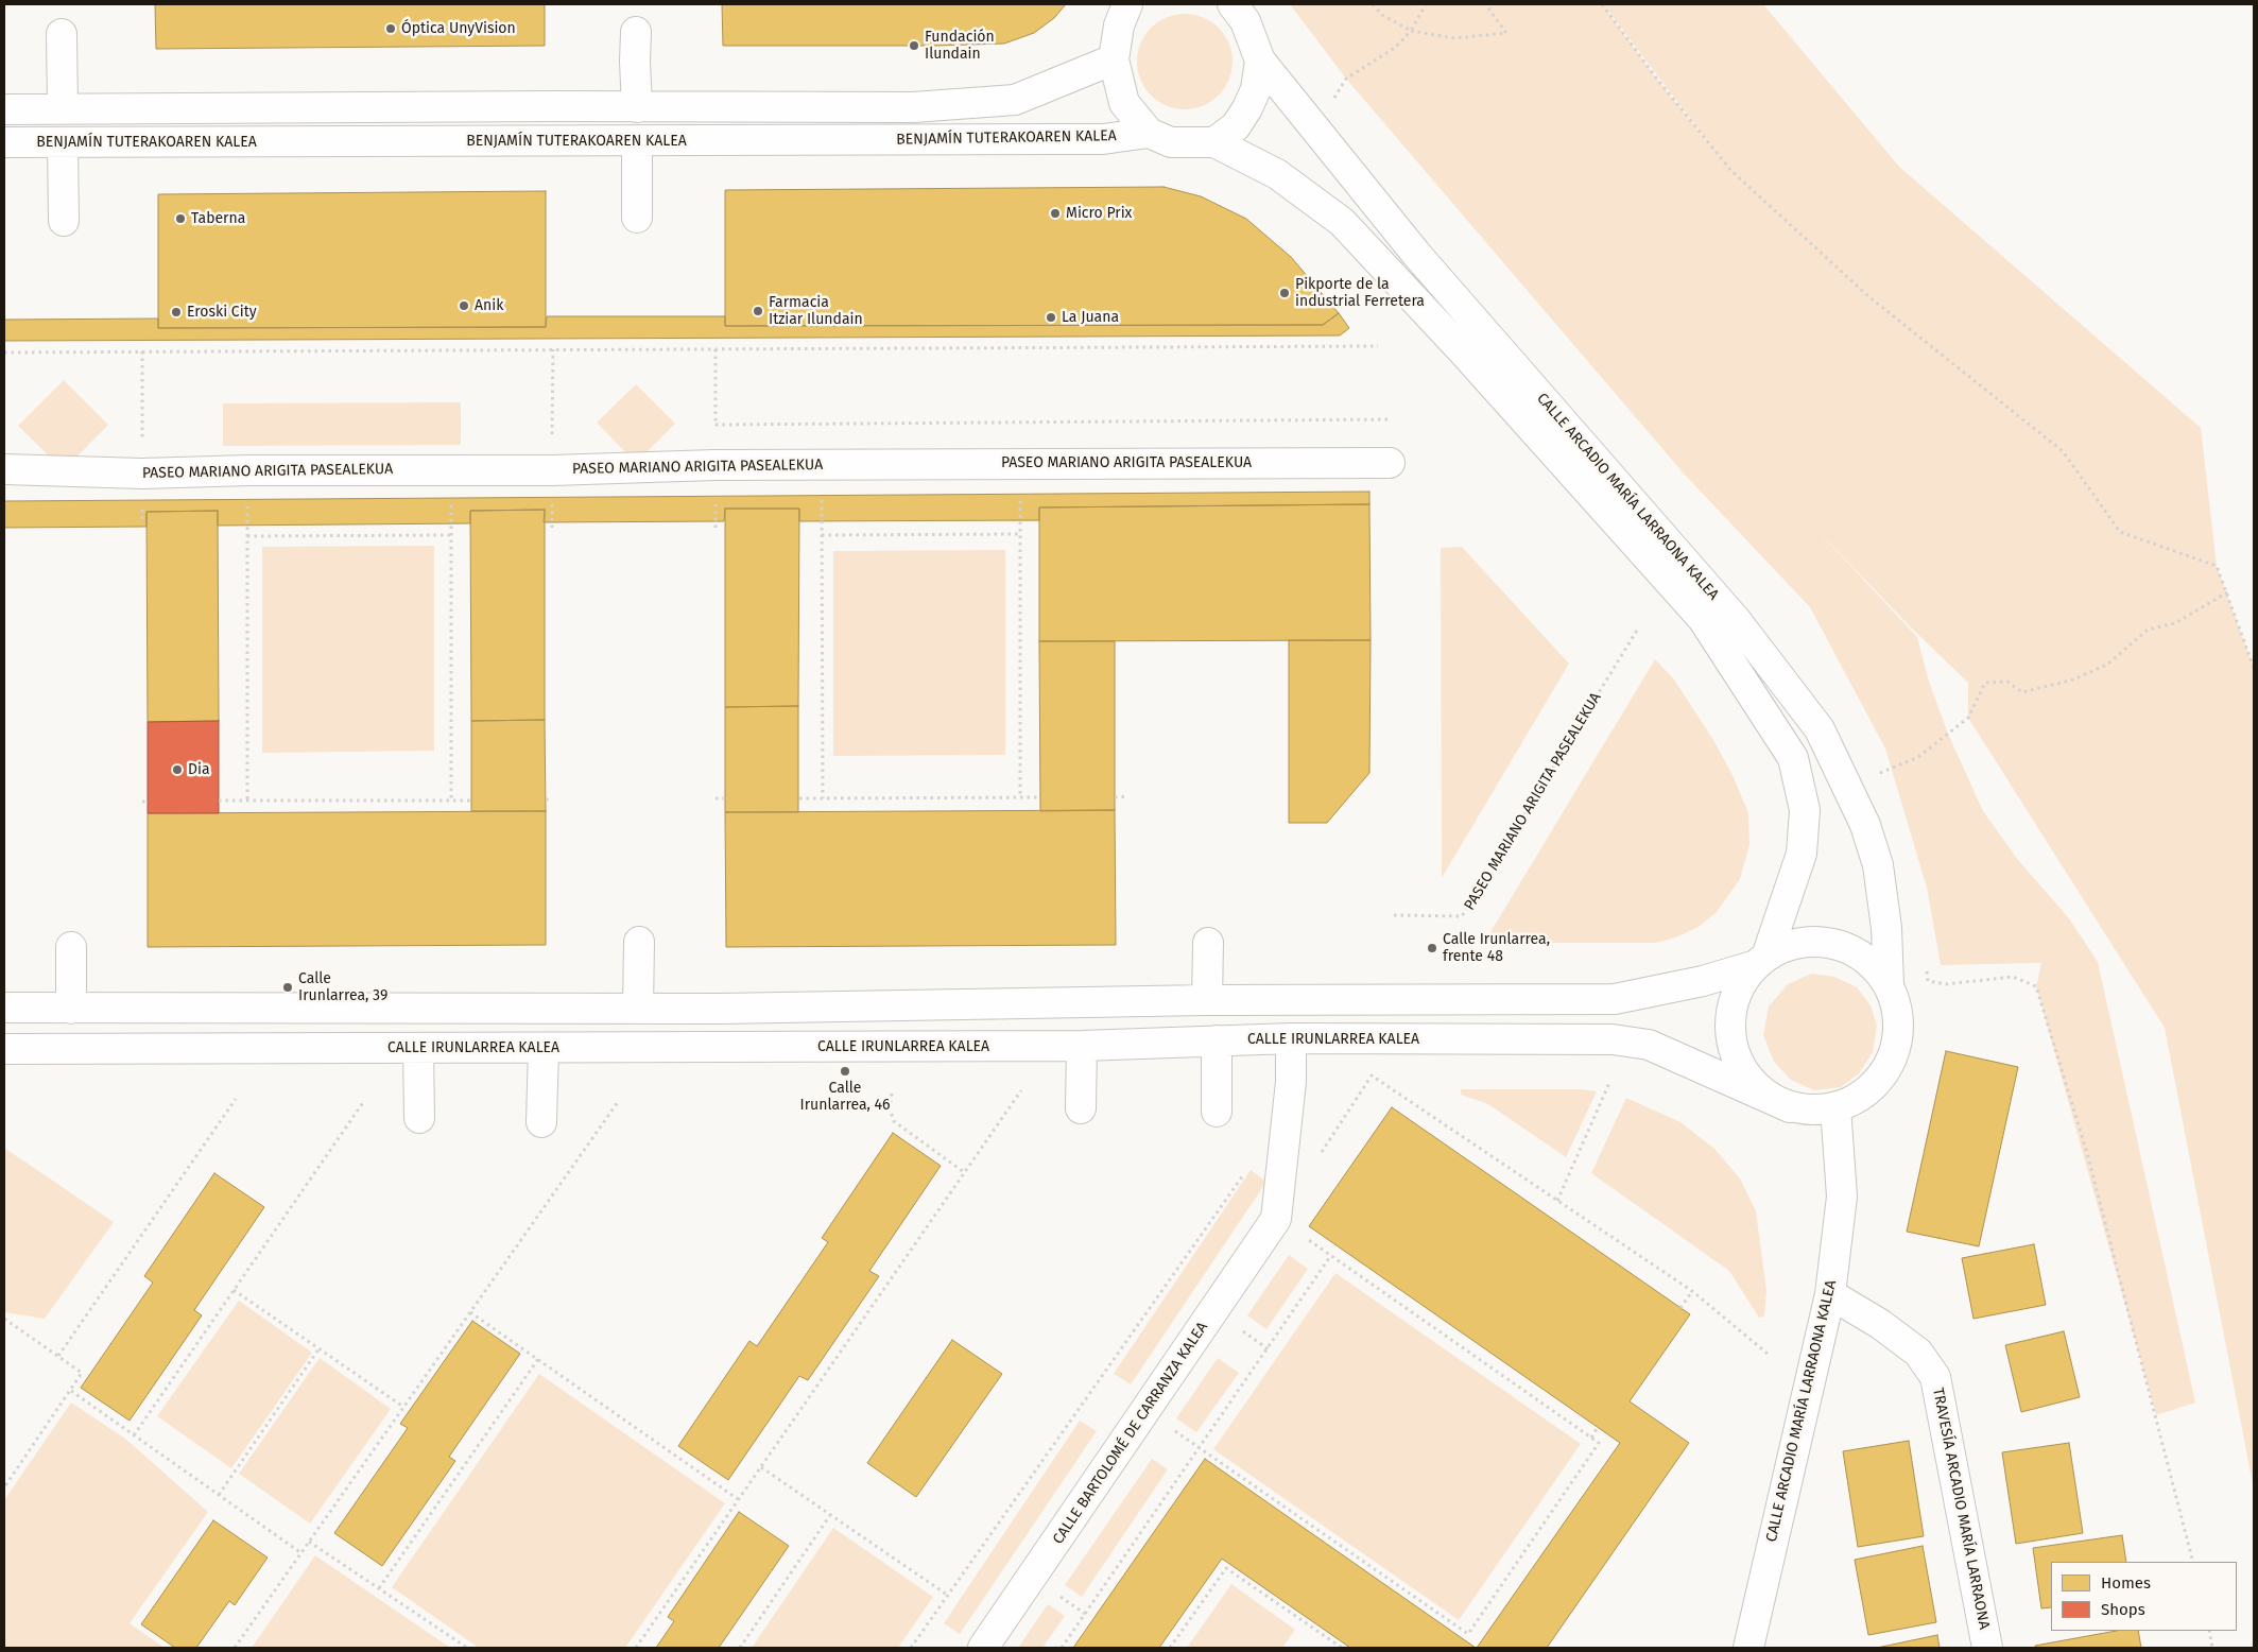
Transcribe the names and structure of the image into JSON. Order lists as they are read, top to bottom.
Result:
{
  "streets": {
    "street": [
      "BENJAMÍN TUTERAKOAREN KALEA",
      "PASEO MARIANO ARIGITA PASEALEKUA",
      "CALLE ARCADIO MARÍA LARRAONA KALEA",
      "CALLE IRUNLARREA KALEA",
      "CALLE BARTOLOMÉ DE CARRANZA KALEA",
      "TRAVESÍA ARCADIO MARÍA LARRAONA"
    ]
  },
  "crossings": [
    ["CALLE ARCADIO MARÍA LARRAONA KALEA", "CALLE IRUNLARREA KALEA"],
    ["CALLE ARCADIO MARÍA LARRAONA KALEA", "TRAVESÍA ARCADIO MARÍA LARRAONA"],
    ["CALLE IRUNLARREA KALEA", "CALLE BARTOLOMÉ DE CARRANZA KALEA"]
  ],
  "places": [
    "Óptica UnyVision",
    "Fundación Ilundain",
    "Micro Prix",
    "Taberna",
    "Pikporte de la industrial Ferretera",
    "Anik",
    "Farmacia Itziar Ilundain",
    "Eroski City",
    "La Juana",
    "Dia",
    "Calle Irunlarrea, frente 48",
    "Calle Irunlarrea, 39",
    "Calle Irunlarrea, 46"
  ],
  "legend": ["Homes", "Shops"]
}
